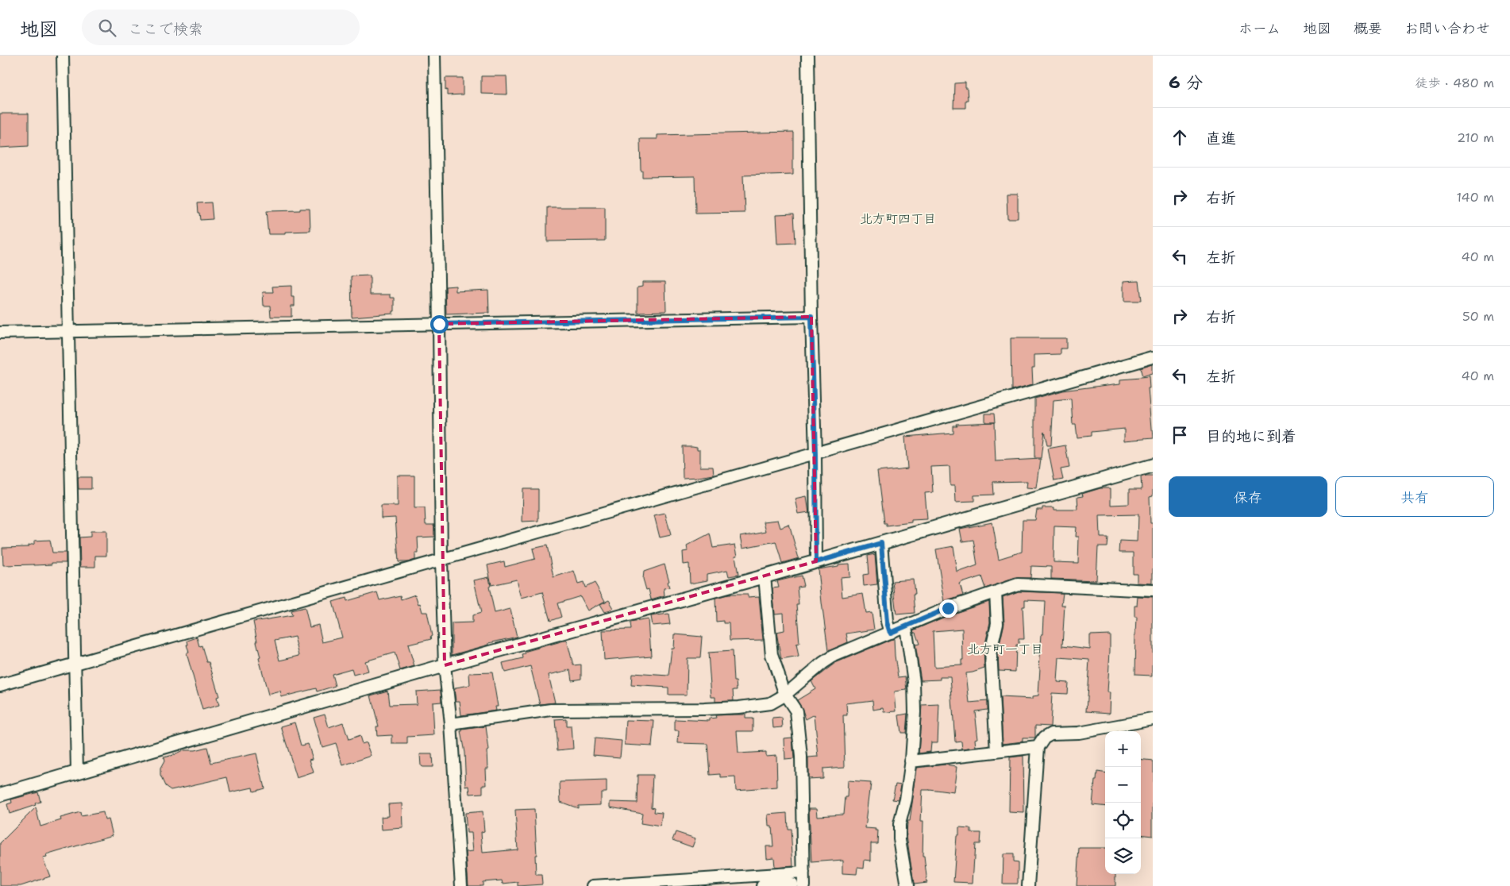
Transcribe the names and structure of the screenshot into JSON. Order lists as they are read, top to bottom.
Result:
{
  "districts": ["北方町四丁目", "北方町一丁目"],
  "page": {
    "header": "地図",
    "search": "ここで検索",
    "nav": [
      "ホーム",
      "地図",
      "概要",
      "お問い合わせ"
    ],
    "heading": ["6 分", "徒歩 · 480 m"],
    "list": [
      ["直進", "210 m"],
      ["右折", "140 m"],
      ["左折", "40 m"],
      ["右折", "50 m"],
      ["左折", "40 m"],
      "目的地に到着"
    ],
    "buttons": ["保存", "共有"],
    "map_buttons": ["+", "−"]
  }
}
